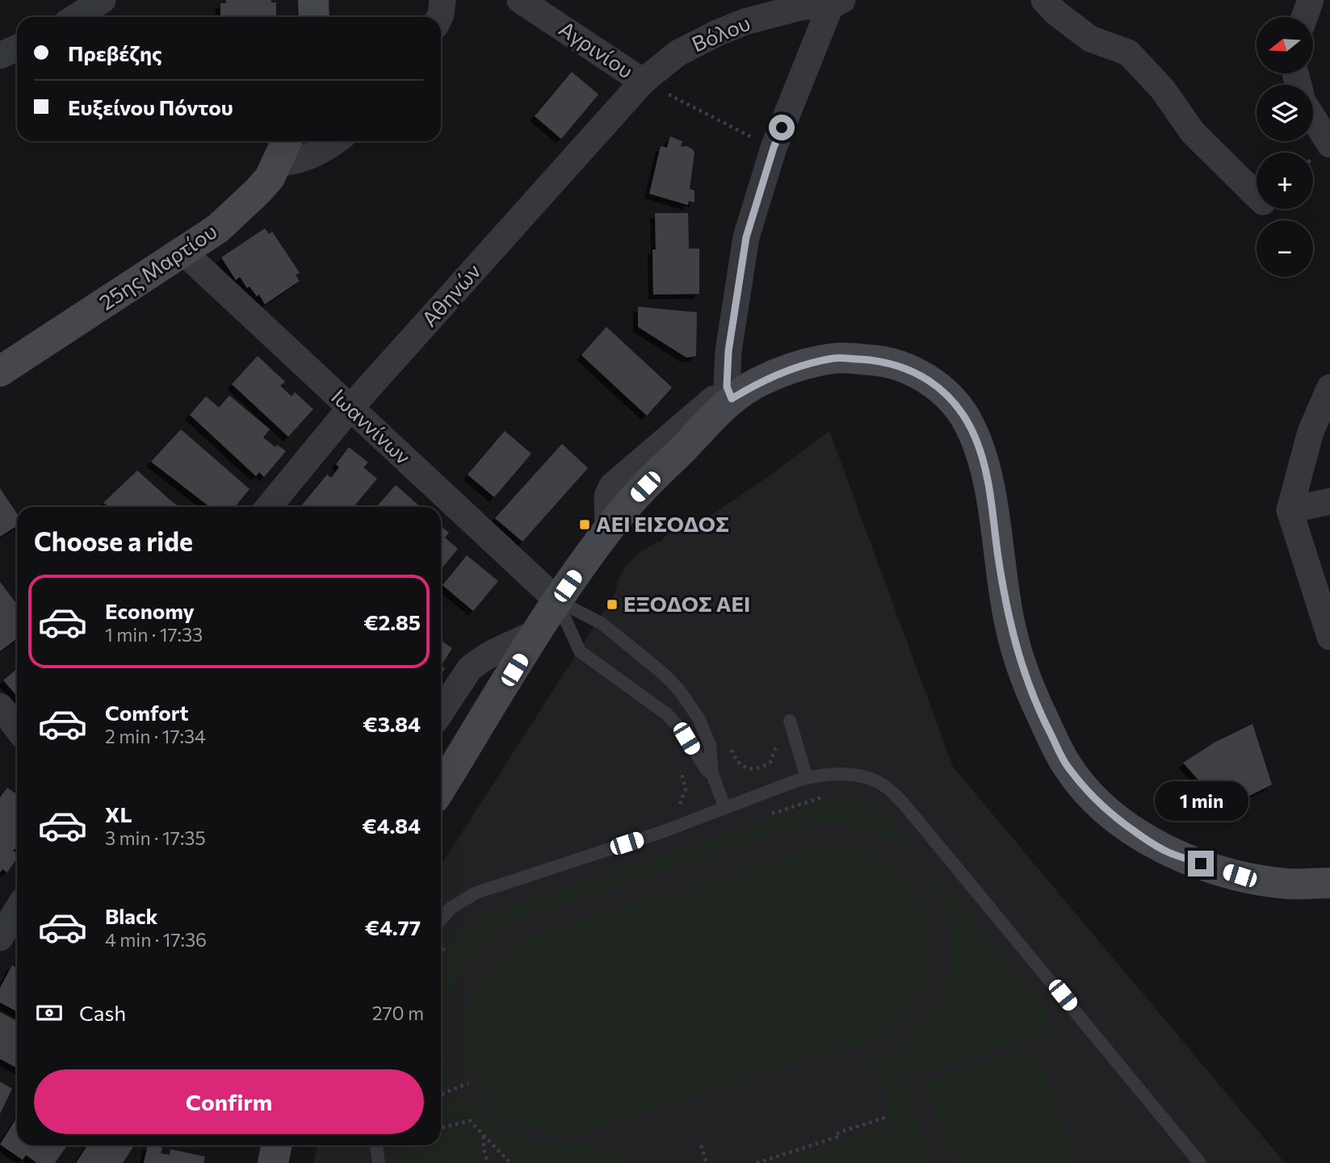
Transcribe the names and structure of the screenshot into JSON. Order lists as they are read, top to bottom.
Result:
{
  "streets": {
    "street": [
      "Βόλου",
      "Αγρινίου",
      "25ης Μαρτίου",
      "Αθηνών",
      "Ιωαννίνων"
    ]
  },
  "crossings": [
    ["Βόλου", "Αγρινίου"],
    ["Βόλου", "Αθηνών"],
    ["Αγρινίου", "Αθηνών"],
    ["25ης Μαρτίου", "Ιωαννίνων"],
    ["Αθηνών", "Ιωαννίνων"]
  ],
  "places": {
    "transit": ["ΑΕΙ ΕΙΣΟΔΟΣ", "ΕΞΟΔΟΣ ΑΕΙ"]
  },
  "north": "left",
  "page": {
    "map_buttons": ["+", "−"],
    "banner": ["Πρεβέζης", "Ευξείνου Πόντου"],
    "heading": "Choose a ride",
    "list": [
      {
        "name": "Economy",
        "note": "1 min · 17:33",
        "value": "€2.85"
      },
      {
        "name": "Comfort",
        "note": "2 min · 17:34",
        "value": "€3.84"
      },
      {
        "name": "XL",
        "note": "3 min · 17:35",
        "value": "€4.84"
      },
      {
        "name": "Black",
        "note": "4 min · 17:36",
        "value": "€4.77"
      }
    ],
    "bubble": "1 min",
    "pay": ["Cash", "270 m"],
    "buttons": "Confirm"
  }
}
